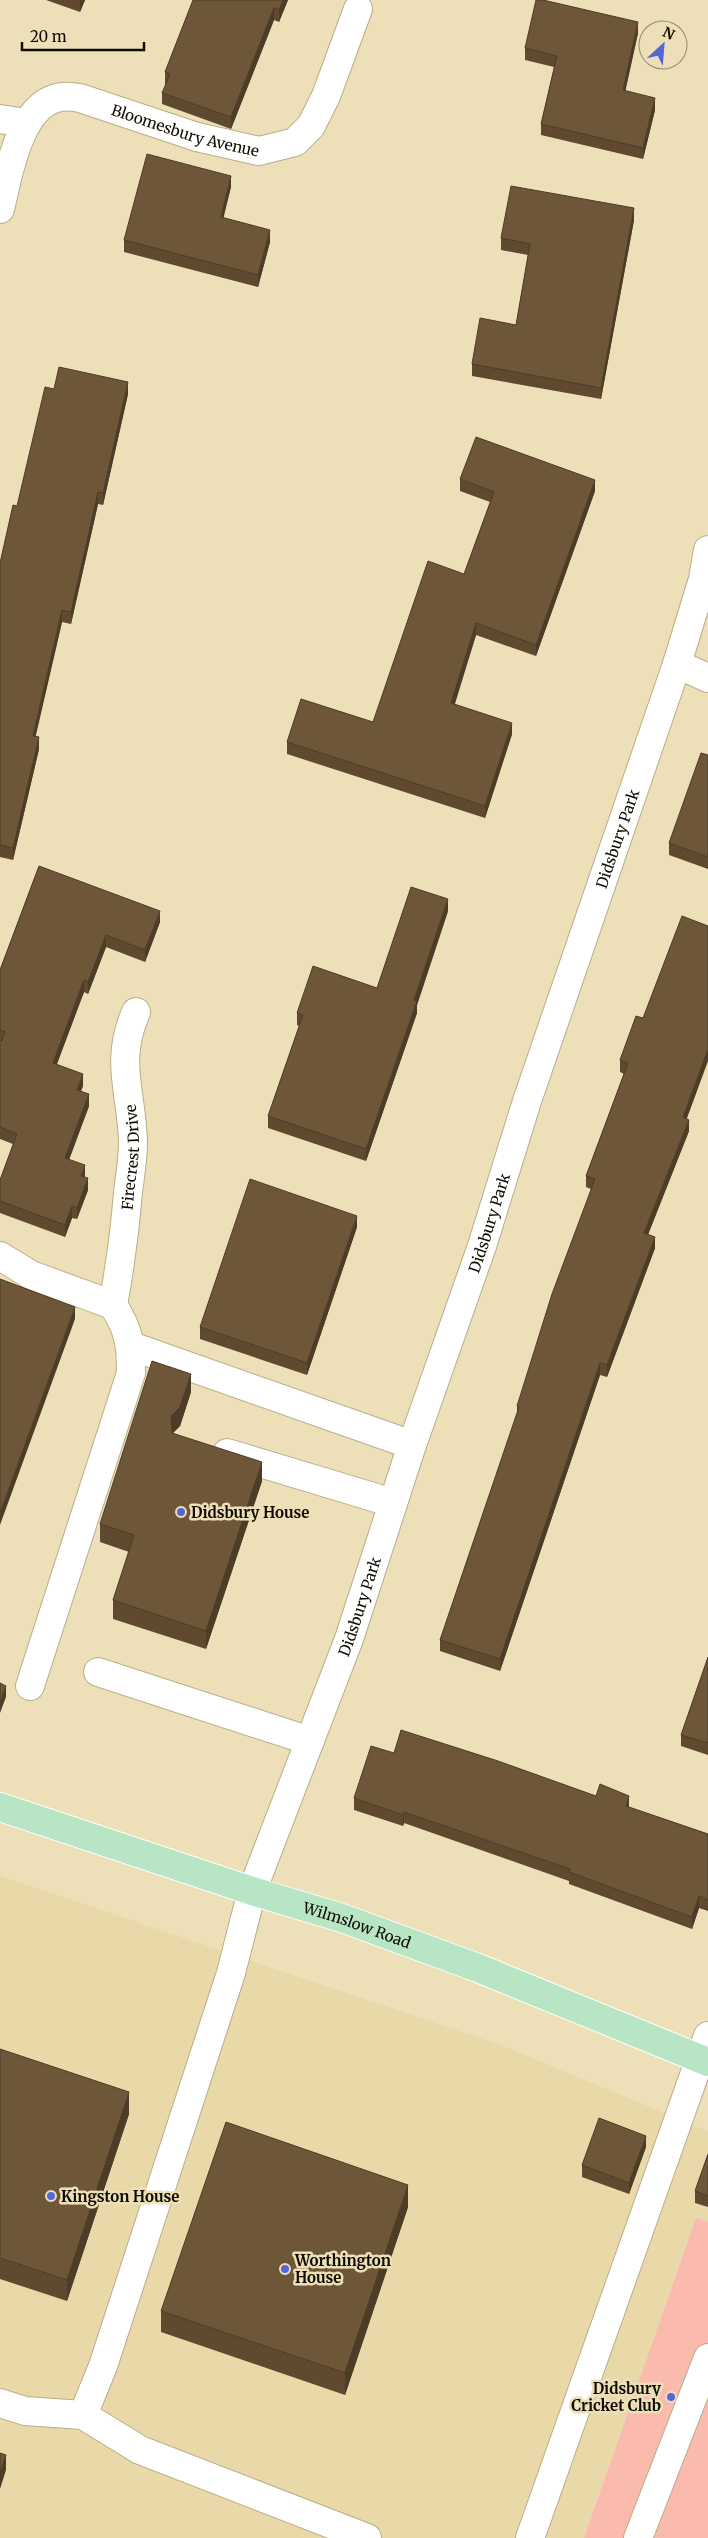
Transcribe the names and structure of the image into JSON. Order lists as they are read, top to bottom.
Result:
{
  "streets": {
    "main road": ["Wilmslow Road"],
    "street": ["Bloomesbury Avenue", "Didsbury Park", "Firecrest Drive"]
  },
  "crossings": [
    ["Didsbury Park", "Wilmslow Road"]
  ],
  "places": [
    "Didsbury House",
    "Kingston House",
    "Worthington House",
    "Didsbury Cricket Club"
  ],
  "scale_bar": "20 m",
  "north": "top right"
}
